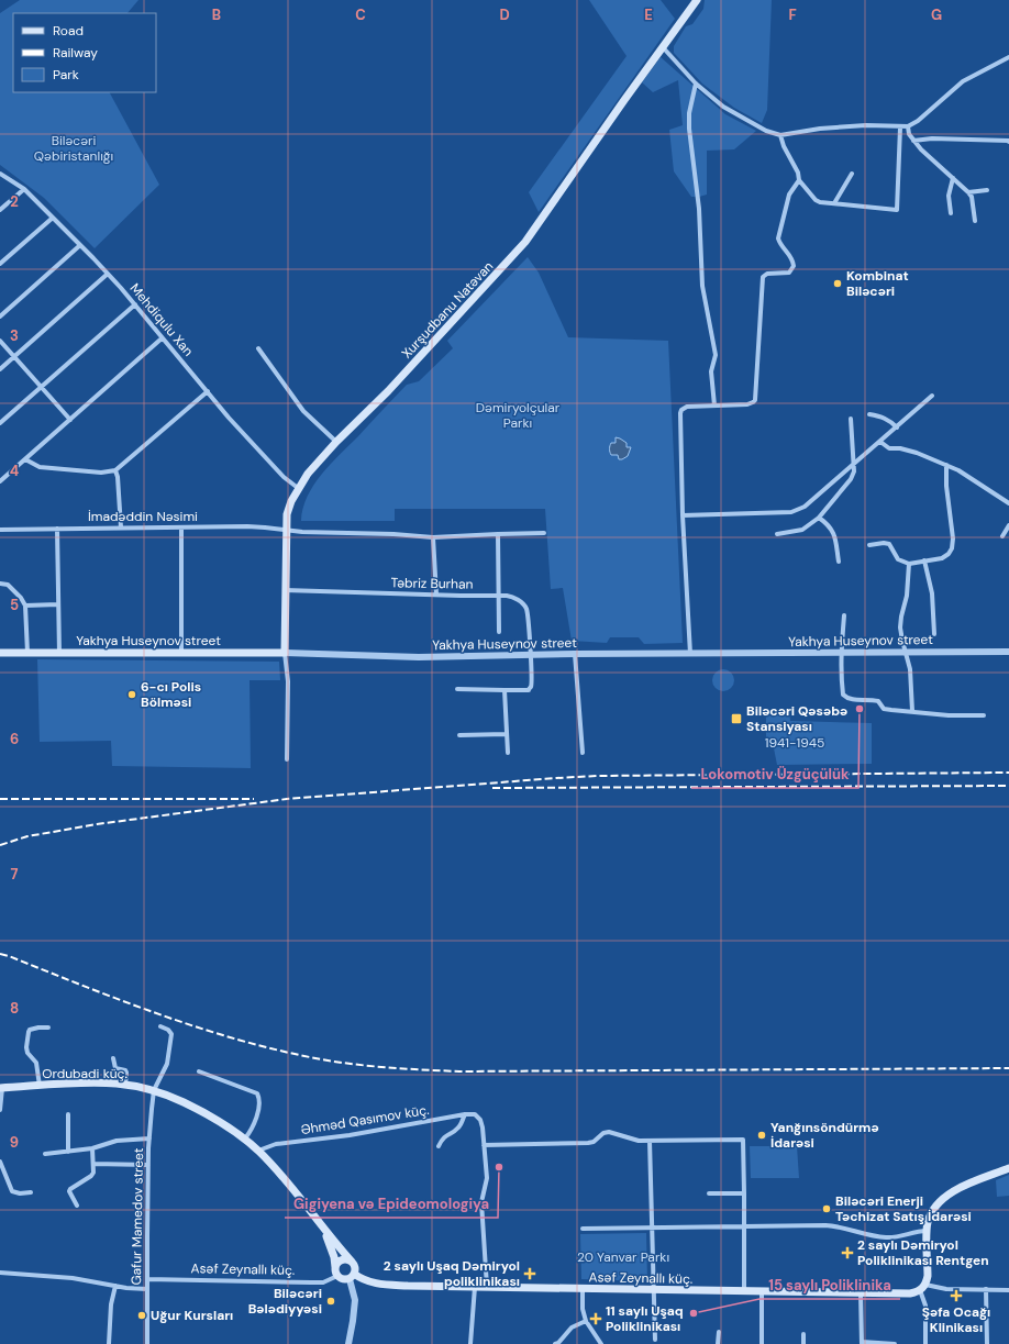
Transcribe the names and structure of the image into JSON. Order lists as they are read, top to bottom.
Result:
{
  "streets": {
    "main road": [
      "Xurşudbanu Natəvan",
      "Yakhya Huseynov street",
      "Ordubadi küç.",
      "Asəf Zeynallı küç."
    ],
    "street": [
      "Mehdiqulu Xan",
      "İmadəddin Nəsimi",
      "Təbriz Burhan",
      "Əhməd Qasımov küç.",
      "Gafur Mamedov street"
    ]
  },
  "crossings": [
    ["Xurşudbanu Natəvan", "Mehdiqulu Xan"],
    ["Xurşudbanu Natəvan", "İmadəddin Nəsimi"],
    ["Xurşudbanu Natəvan", "Təbriz Burhan"],
    ["Xurşudbanu Natəvan", "Yakhya Huseynov street"],
    ["Təbriz Burhan", "Yakhya Huseynov street"],
    ["Ordubadi küç.", "Əhməd Qasımov küç."],
    ["Ordubadi küç.", "Gafur Mamedov street"],
    ["Ordubadi küç.", "Asəf Zeynallı küç."],
    ["Gafur Mamedov street", "Asəf Zeynallı küç."]
  ],
  "parks": [
    "Biləcəri Qəbiristanlığı",
    "Dəmiryolçular Parkı",
    "1941-1945",
    "20 Yanvar Parkı"
  ],
  "places": {
    "other": [
      "Kombinat Biləcəri",
      "6-cı Polis Bölməsi",
      "Lokomotiv Üzgüçülük",
      "Yanğınsöndürmə İdarəsi",
      "Gigiyena və Epideomologiya",
      "Biləcəri Enerji Təchizat Satış İdarəsi",
      "Biləcəri Bələdiyyəsi",
      "15 saylı Poliklinika",
      "Uğur Kursları"
    ],
    "transit": ["Biləcəri Qəsəbə Stansiyası"],
    "health": [
      "2 saylı Dəmiryol Poliklinikası Rentgen",
      "2 saylı Uşaq Dəmiryol poliklinikası",
      "Şəfa Ocağı Klinikası",
      "11 saylı Uşaq Poliklinikası"
    ]
  },
  "legend": ["Road", "Railway", "Park"],
  "grid": {
    "columns": [
      "B",
      "C",
      "D",
      "E",
      "F",
      "G"
    ],
    "rows": [
      "2",
      "3",
      "4",
      "5",
      "6",
      "7",
      "8",
      "9"
    ]
  }
}
